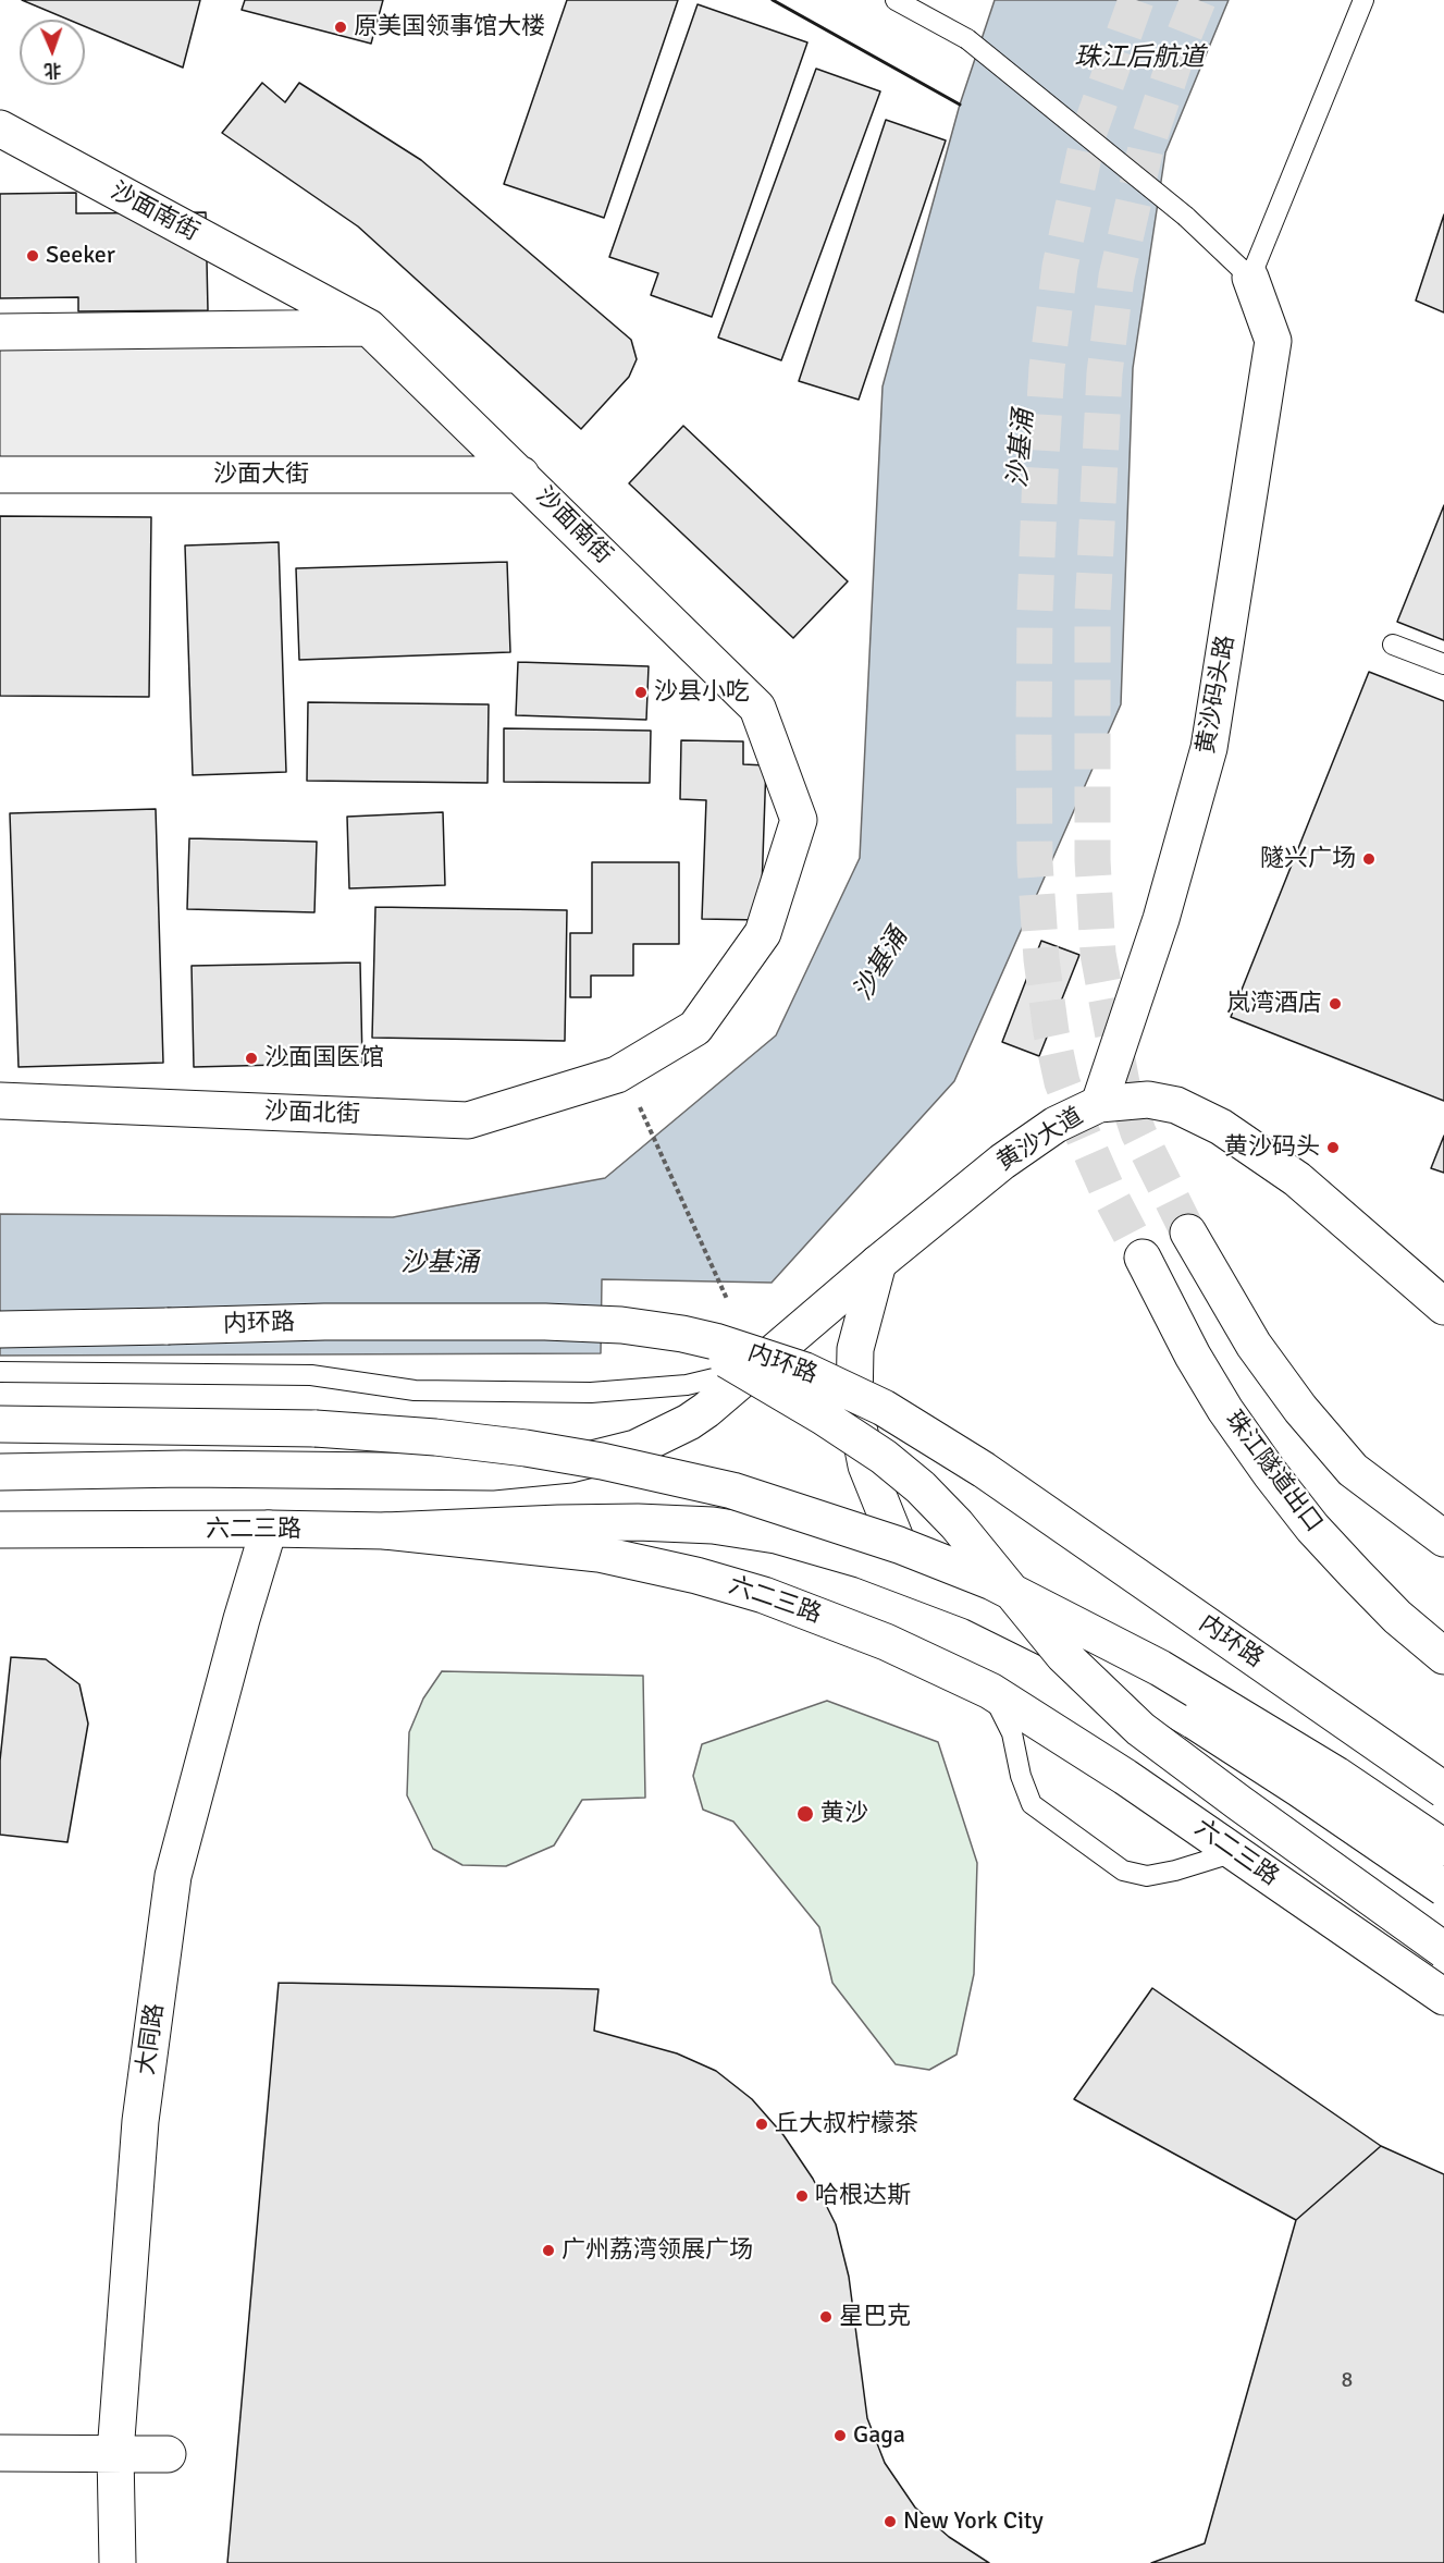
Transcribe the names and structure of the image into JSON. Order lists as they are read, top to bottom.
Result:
{
  "streets": {
    "main road": [
      "沙面南街",
      "沙面大街",
      "黄沙码头路",
      "沙面北街",
      "黄沙大道",
      "内环路",
      "珠江隧道出口",
      "六二三路",
      "大同路"
    ]
  },
  "crossings": [
    ["沙面南街", "沙面大街"],
    ["沙面南街", "沙面北街"],
    ["黄沙码头路", "黄沙大道"],
    ["六二三路", "大同路"]
  ],
  "water": ["珠江后航道", "沙基涌"],
  "places": [
    "原美国领事馆大楼",
    "Seeker",
    "沙县小吃",
    "隧兴广场",
    "岚湾酒店",
    "沙面国医馆",
    "黄沙码头",
    "黄沙",
    "丘大叔柠檬茶",
    "哈根达斯",
    "广州荔湾领展广场",
    "星巴克",
    "Gaga",
    "New York City"
  ],
  "house_numbers": ["8"],
  "north": "bottom"
}
